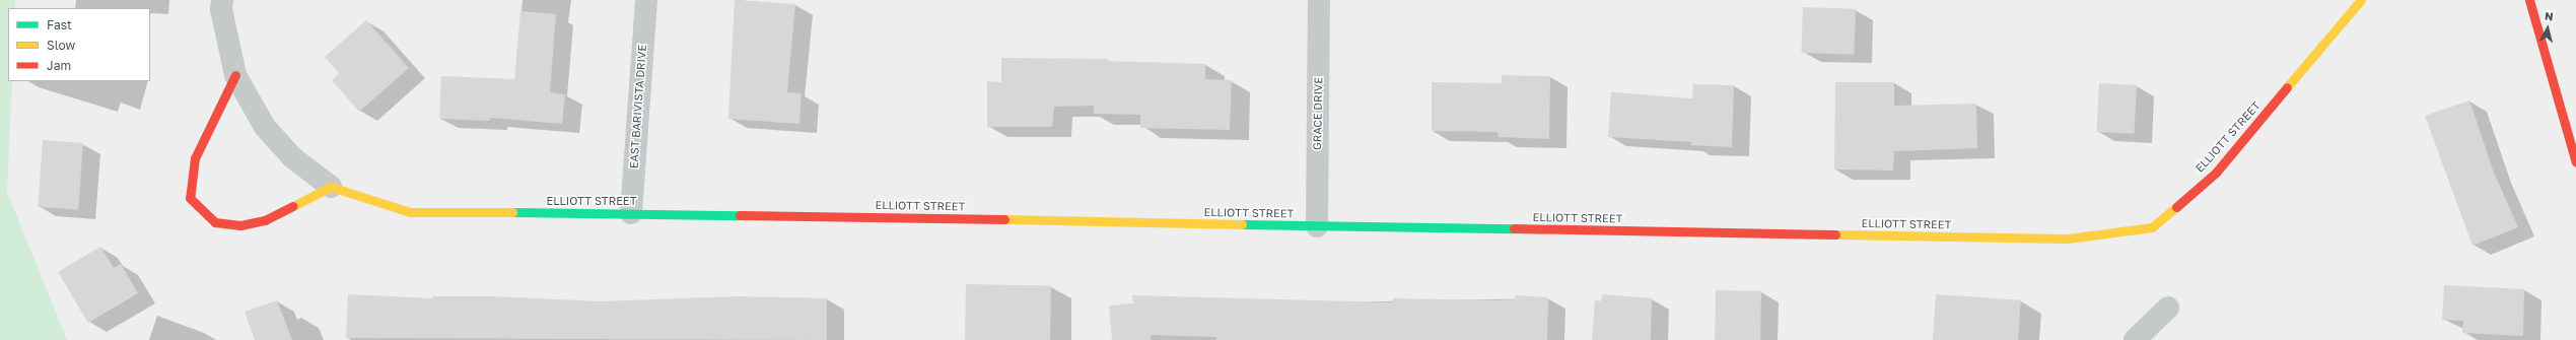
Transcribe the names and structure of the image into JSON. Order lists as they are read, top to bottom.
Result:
{
  "streets": {
    "street": ["EAST BARIVISTA DRIVE", "GRACE DRIVE", "ELLIOTT STREET"]
  },
  "crossings": [
    ["EAST BARIVISTA DRIVE", "ELLIOTT STREET"],
    ["GRACE DRIVE", "ELLIOTT STREET"]
  ],
  "legend": ["Fast", "Slow", "Jam"],
  "north": "top"
}
